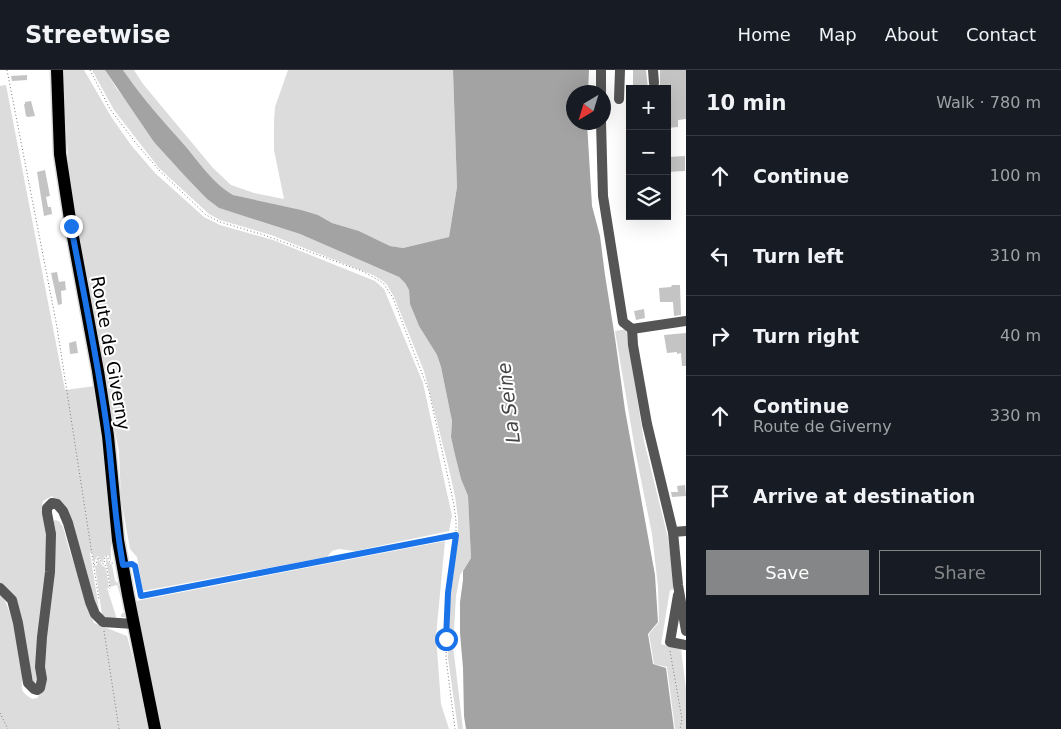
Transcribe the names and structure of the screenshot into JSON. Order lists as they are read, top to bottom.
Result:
{
  "streets": {
    "main road": ["Route de Giverny"]
  },
  "water": ["La Seine"],
  "north": "bottom left",
  "page": {
    "header": "Streetwise",
    "nav": [
      "Home",
      "Map",
      "About",
      "Contact"
    ],
    "heading": ["10 min", "Walk · 780 m"],
    "map_buttons": ["+", "−"],
    "list": [
      ["Continue", "100 m"],
      ["Turn left", "310 m"],
      ["Turn right", "40 m"],
      ["Continue", "Route de Giverny", "330 m"],
      "Arrive at destination"
    ],
    "buttons": ["Save", "Share"]
  }
}
